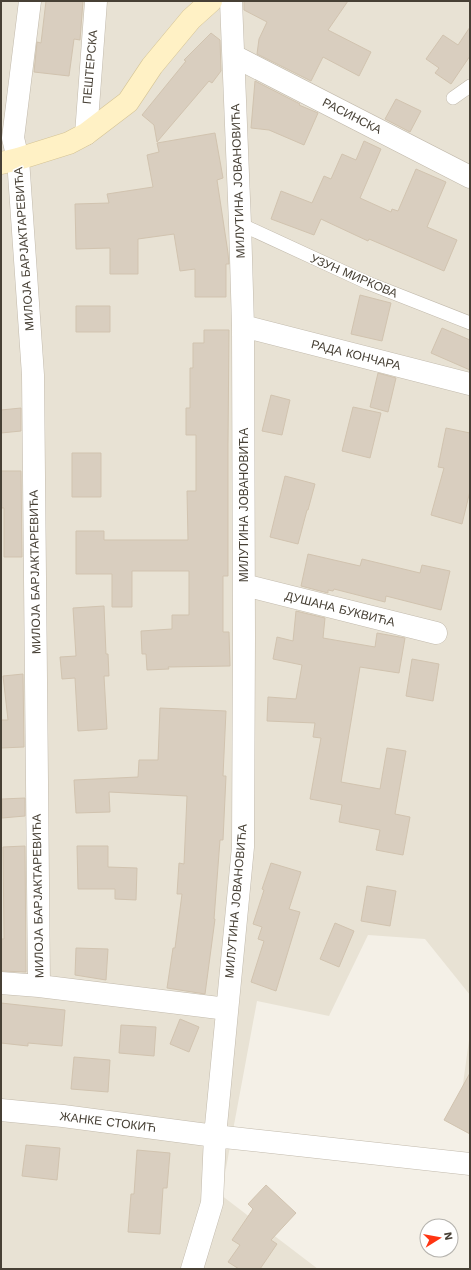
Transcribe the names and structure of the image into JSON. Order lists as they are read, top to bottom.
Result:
{
  "streets": {
    "street": [
      "ПЕШТЕРСКА",
      "РАСИНСКА",
      "МИЛУТИНА ЈОВАНОВИЋА",
      "МИЛОЈА БАРЈАКТАРЕВИЋА",
      "РАДА КОНЧАРА",
      "ДУШАНА БУКВИЋА",
      "ЖАНКЕ СТОКИЋ"
    ],
    "lane": ["УЗУН МИРКОВА"]
  },
  "crossings": [
    ["РАСИНСКА", "МИЛУТИНА ЈОВАНОВИЋА"],
    ["МИЛУТИНА ЈОВАНОВИЋА", "УЗУН МИРКОВА"],
    ["МИЛУТИНА ЈОВАНОВИЋА", "РАДА КОНЧАРА"],
    ["МИЛУТИНА ЈОВАНОВИЋА", "ДУШАНА БУКВИЋА"],
    ["МИЛУТИНА ЈОВАНОВИЋА", "ЖАНКЕ СТОКИЋ"]
  ],
  "north": "right"
}
